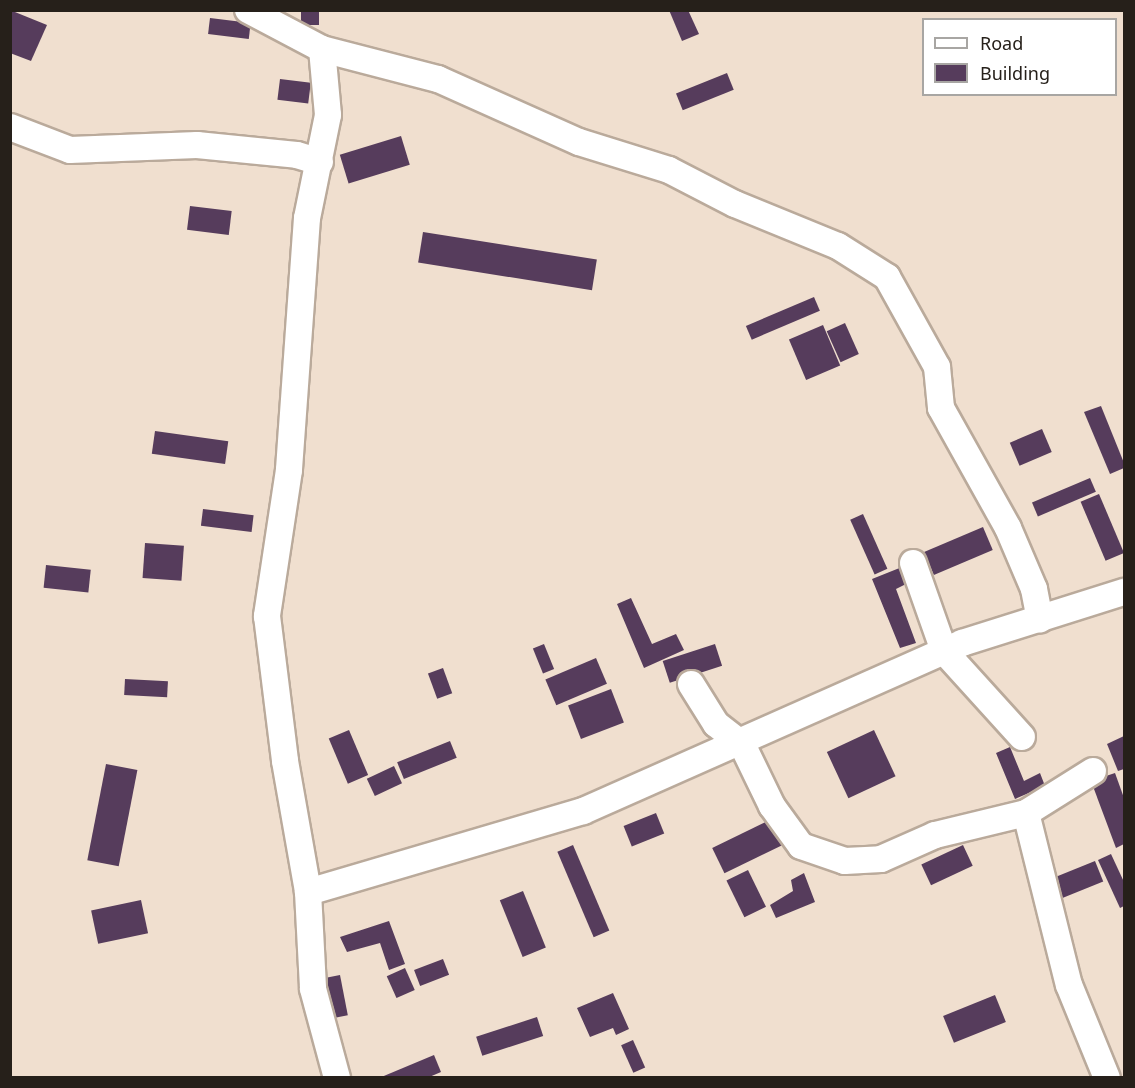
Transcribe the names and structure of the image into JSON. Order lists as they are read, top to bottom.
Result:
{
  "legend": ["Road", "Building"]
}
